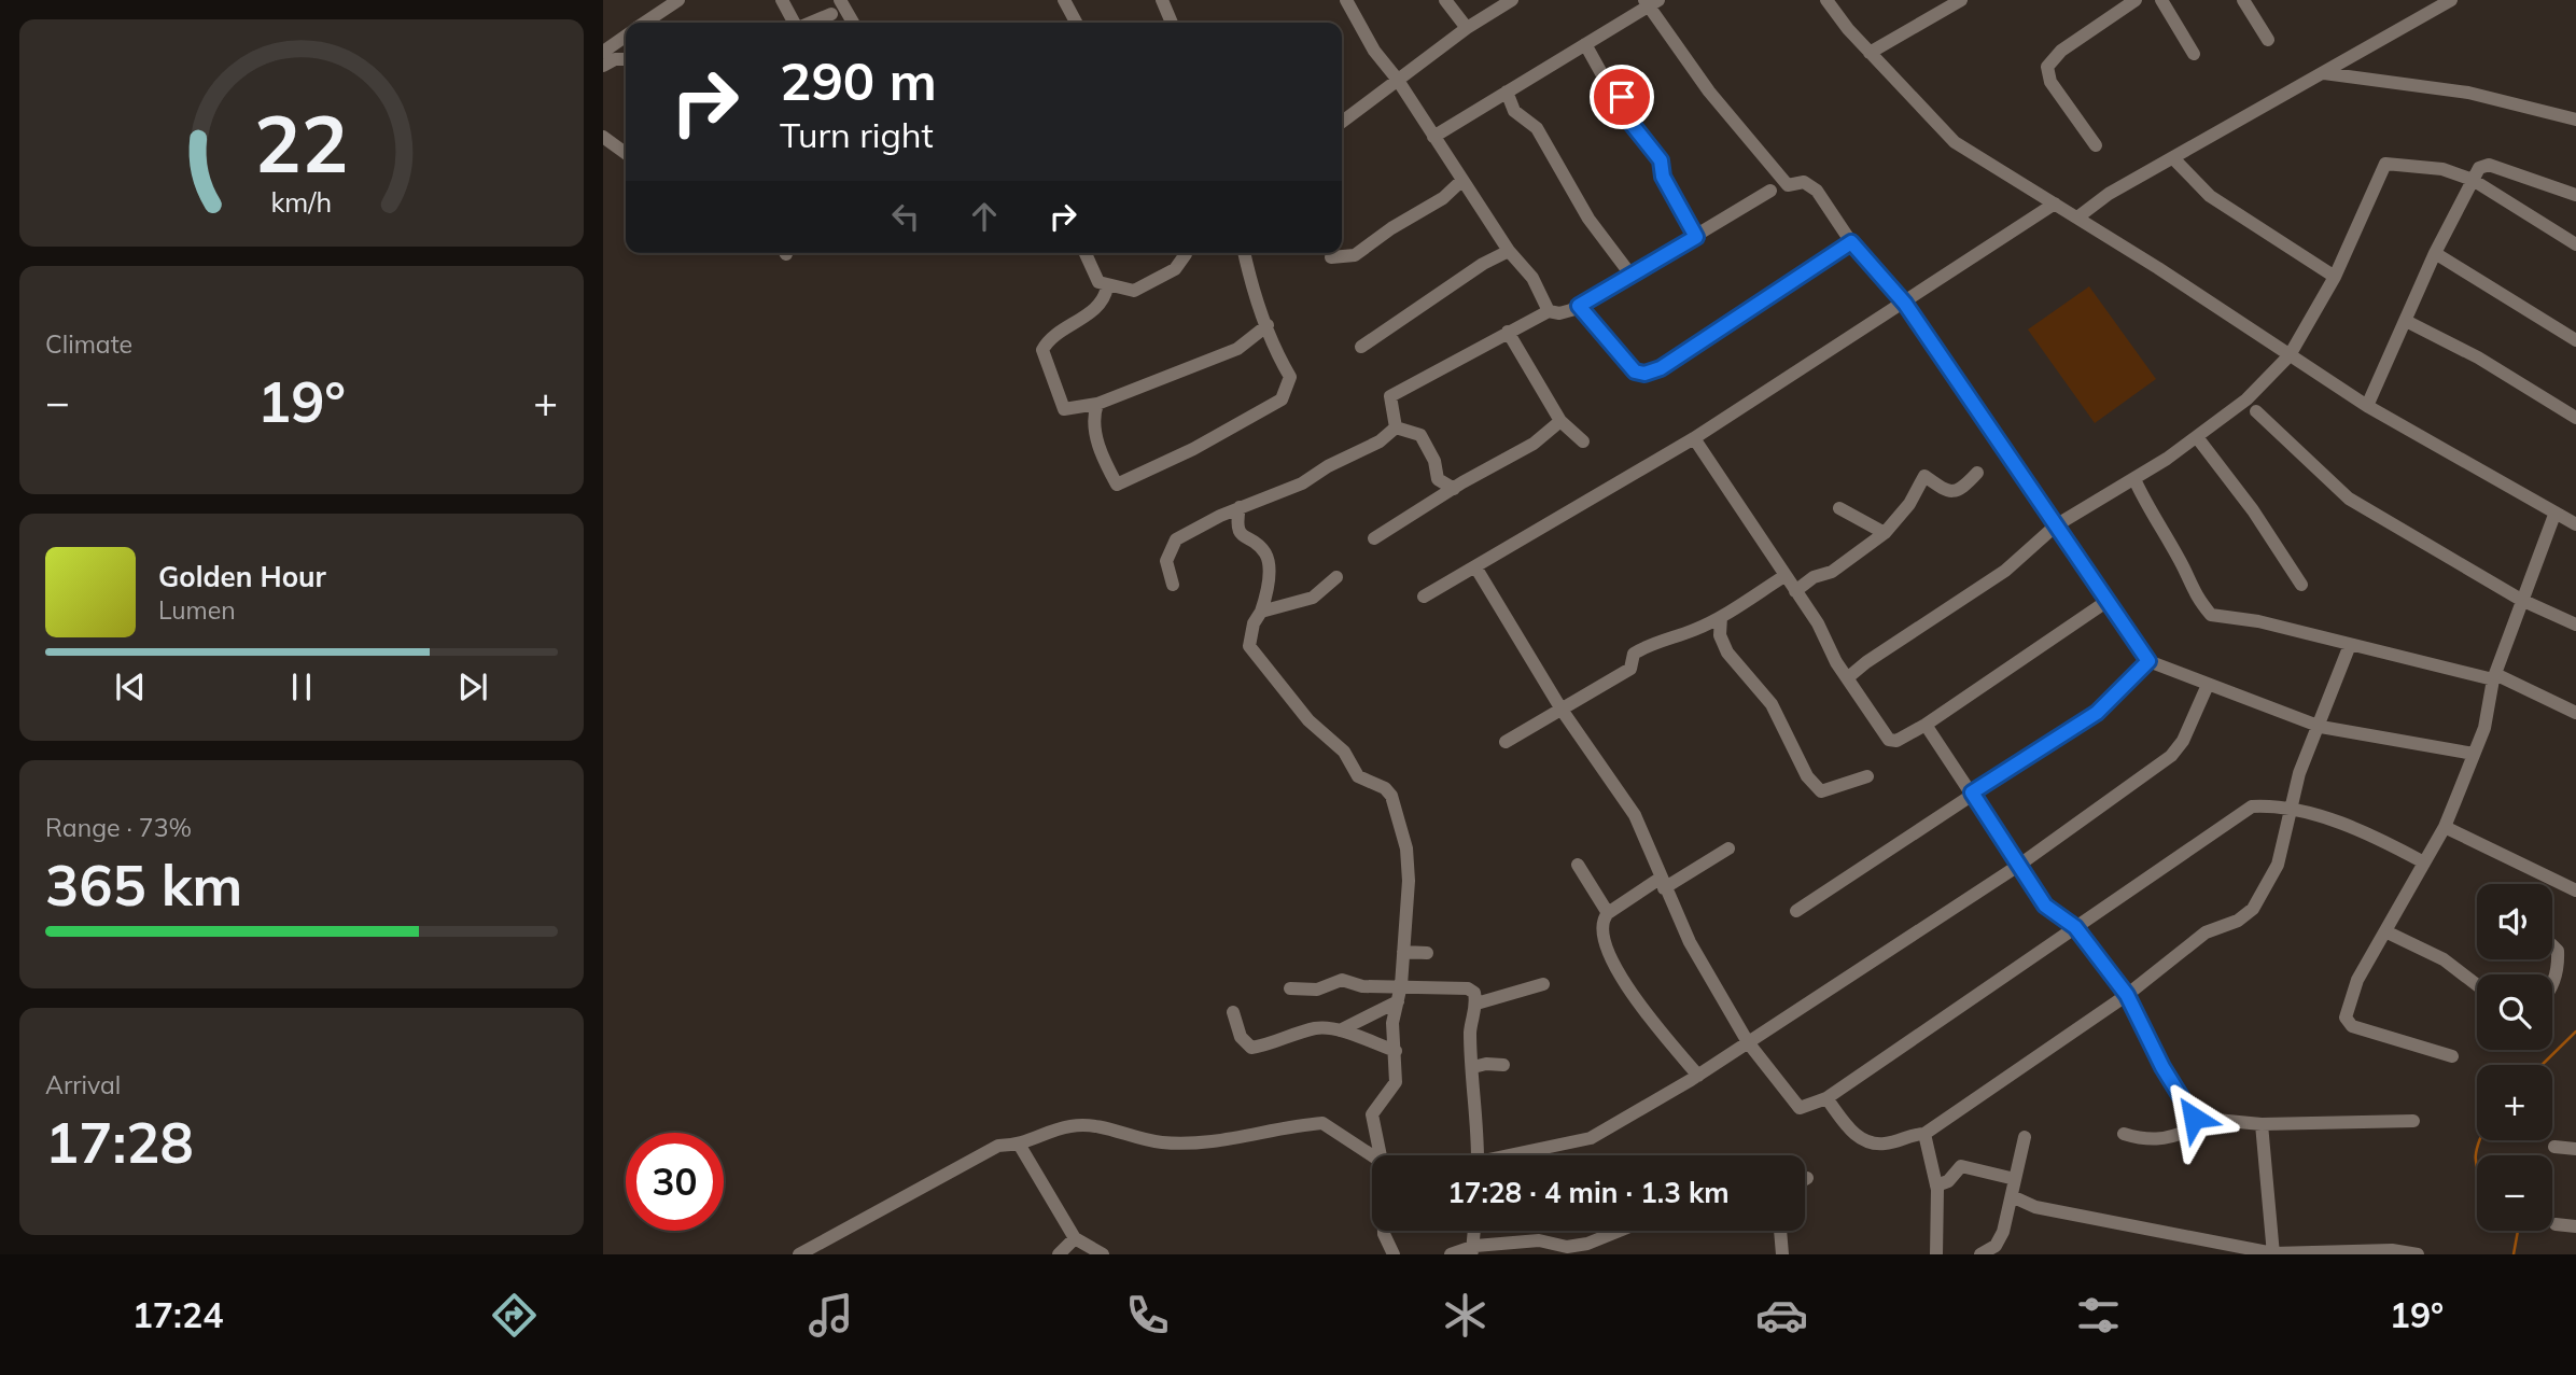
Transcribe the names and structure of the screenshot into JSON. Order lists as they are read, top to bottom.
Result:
{
  "page": {
    "turn": ["290 m", "Turn right"],
    "tile": [
      "Climate",
      ["Range · 73%", "365 km"],
      ["Arrival", "17:28"]
    ],
    "heat": ["−", "19°", "+"],
    "song": ["Golden Hour", "Lumen"],
    "map_buttons": ["+", "−"],
    "limit": "30",
    "trip": "17:28 · 4 min · 1.3 km",
    "tabs": ["17:24", "19°"],
    "gauge": ["22", "km/h"]
  }
}
